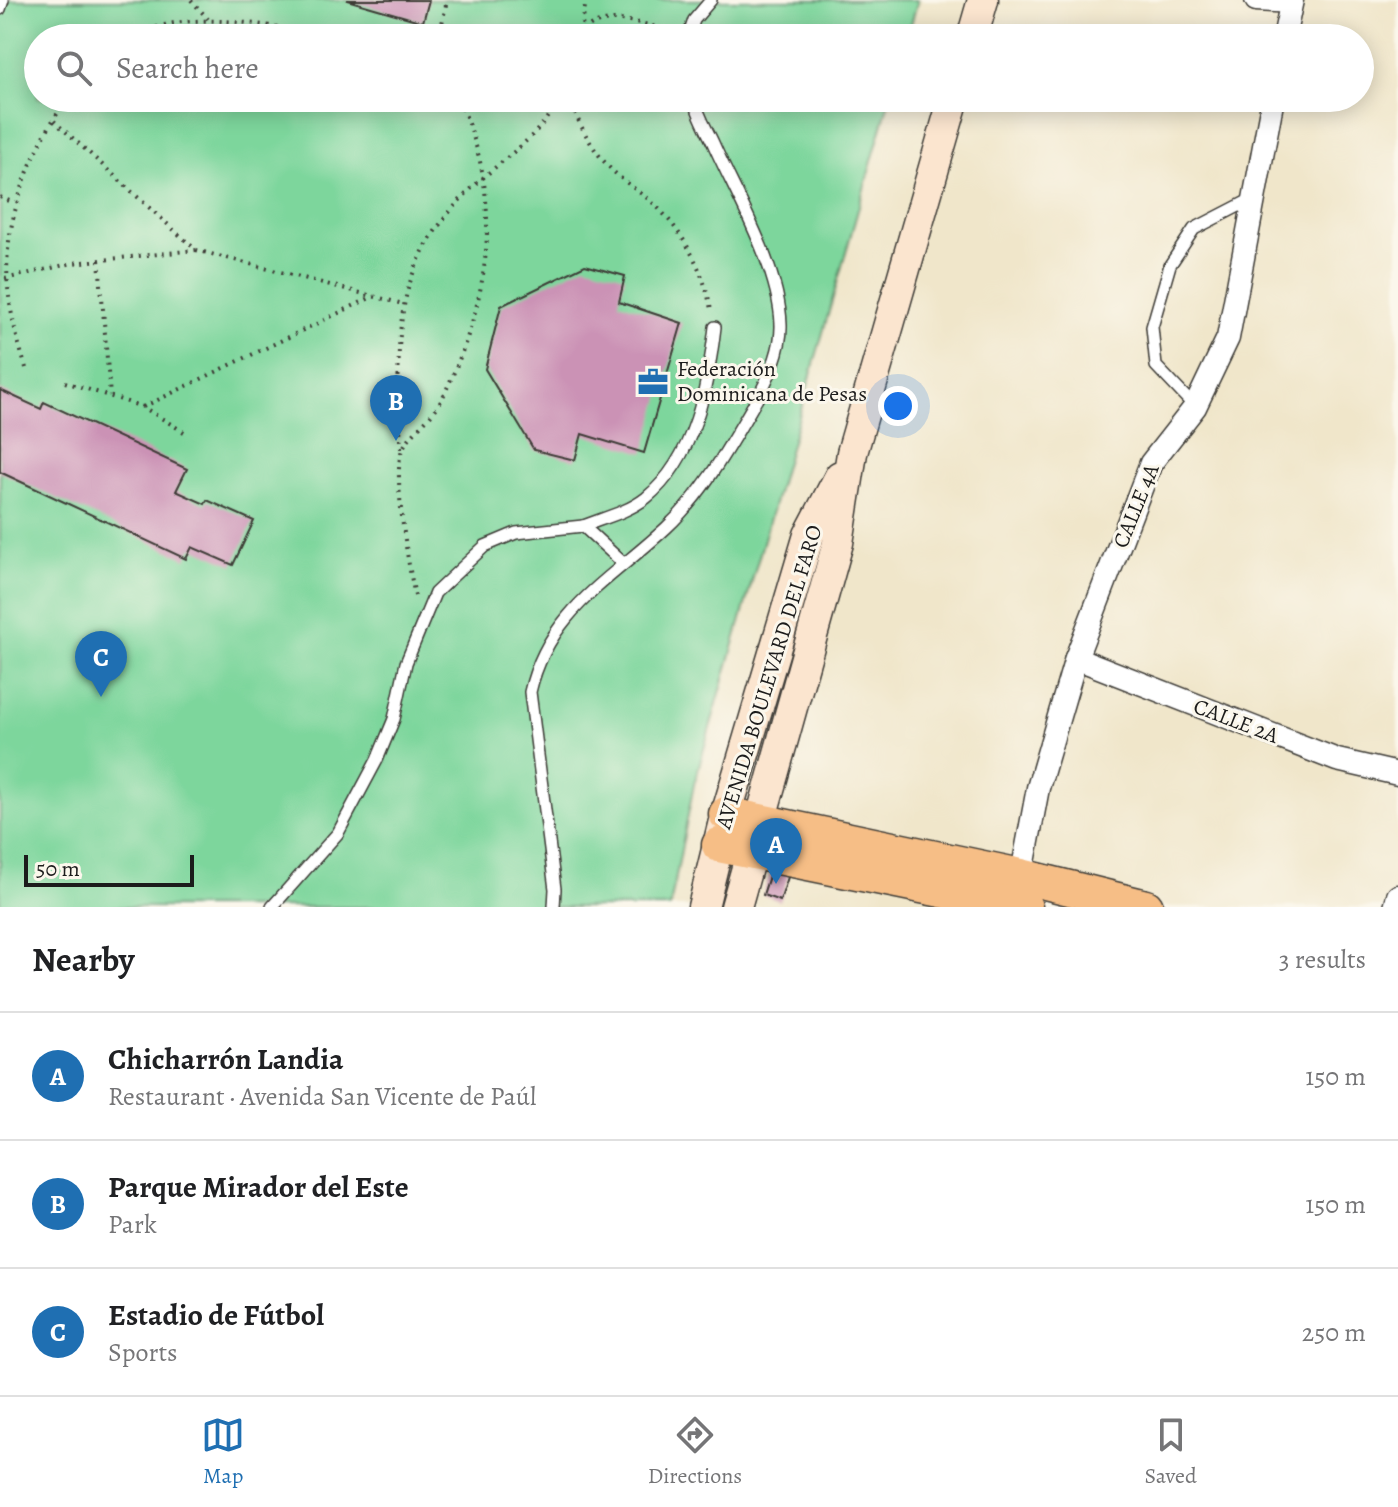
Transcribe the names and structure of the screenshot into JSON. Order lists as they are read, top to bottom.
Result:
{
  "streets": {
    "street": ["CALLE 4A", "AVENIDA BOULEVARD DEL FARO", "CALLE 2A"]
  },
  "crossings": [
    ["CALLE 4A", "CALLE 2A"]
  ],
  "places": {
    "office": ["Federación Dominicana de Pesas"]
  },
  "scale_bar": "50 m",
  "page": {
    "search": "Search here",
    "pins": ["B", "C", "A"],
    "scale": "50 m",
    "heading": ["Nearby", "3 results"],
    "list": [
      {
        "mark": "A",
        "name": "Chicharrón Landia",
        "note": "Restaurant · Avenida San Vicente de Paúl",
        "value": "150 m"
      },
      {
        "mark": "B",
        "name": "Parque Mirador del Este",
        "note": "Park",
        "value": "150 m"
      },
      {
        "mark": "C",
        "name": "Estadio de Fútbol",
        "note": "Sports",
        "value": "250 m"
      }
    ],
    "nav": ["Map", "Directions", "Saved"]
  }
}
